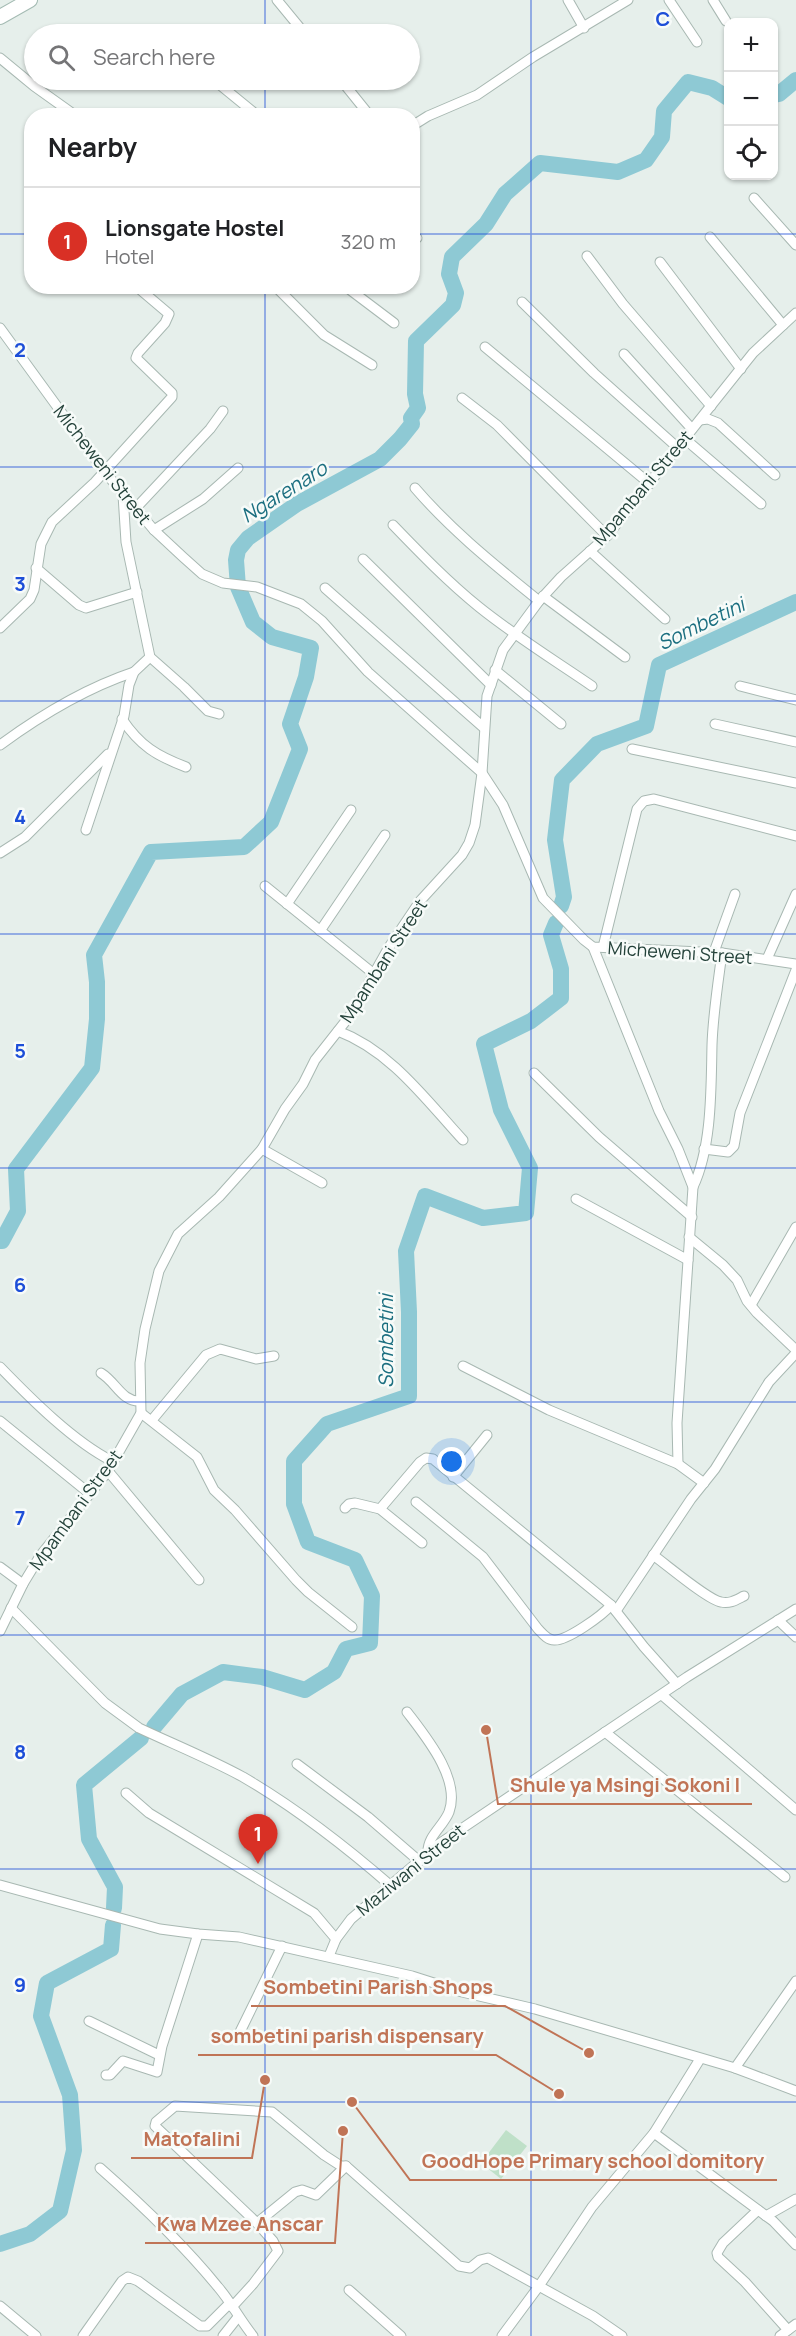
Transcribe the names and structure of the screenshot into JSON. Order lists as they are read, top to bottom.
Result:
{
  "streets": {
    "street": ["Micheweni Street", "Mpambani Street", "Maziwani Street"]
  },
  "crossings": [
    ["Micheweni Street", "Mpambani Street"]
  ],
  "water": ["Ngarenaro", "Sombetini"],
  "places": [
    "Shule ya Msingi Sokoni I",
    "Sombetini Parish Shops",
    "Matofalini",
    "sombetini parish dispensary",
    "GoodHope Primary school domitory",
    "Kwa Mzee Anscar"
  ],
  "page": {
    "map_buttons": ["+", "−"],
    "search": "Search here",
    "heading": "Nearby",
    "list": [
      {
        "mark": "1",
        "name": "Lionsgate Hostel",
        "note": "Hotel",
        "value": "320 m"
      }
    ],
    "pins": "1"
  },
  "grid": {
    "columns": ["C"],
    "rows": [
      "2",
      "3",
      "4",
      "5",
      "6",
      "7",
      "8",
      "9"
    ]
  }
}
